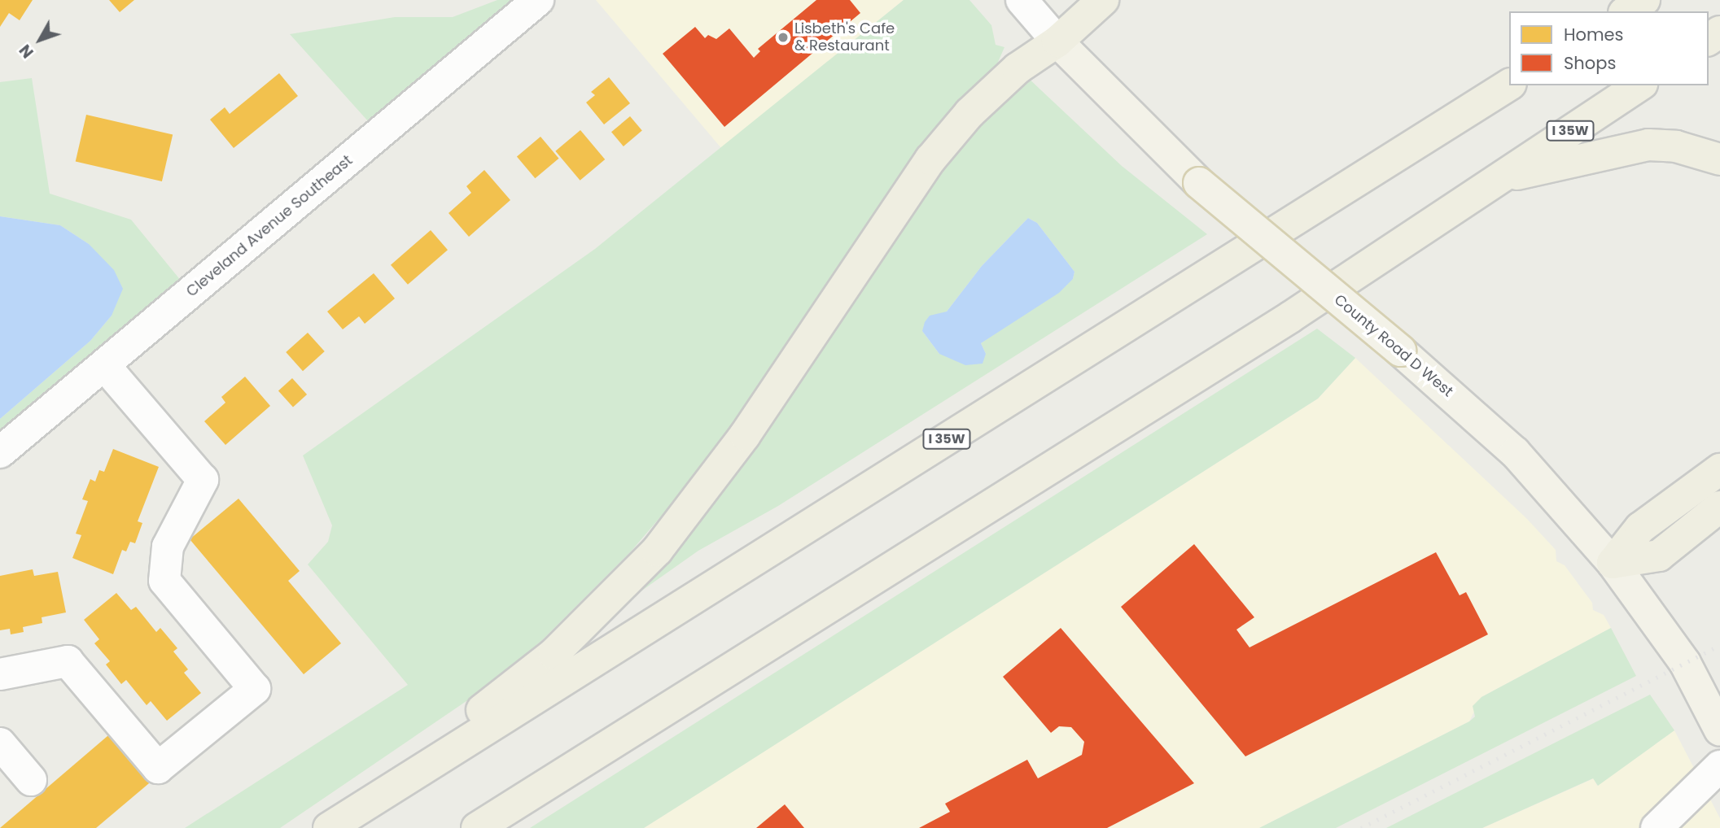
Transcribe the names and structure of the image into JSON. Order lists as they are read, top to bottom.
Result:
{
  "streets": {
    "highway": ["I 35W"],
    "main road": ["County Road D West"],
    "street": ["Cleveland Avenue Southeast"]
  },
  "places": ["Lisbeth's Cafe & Restaurant"],
  "legend": ["Homes", "Shops"],
  "north": "bottom left"
}
